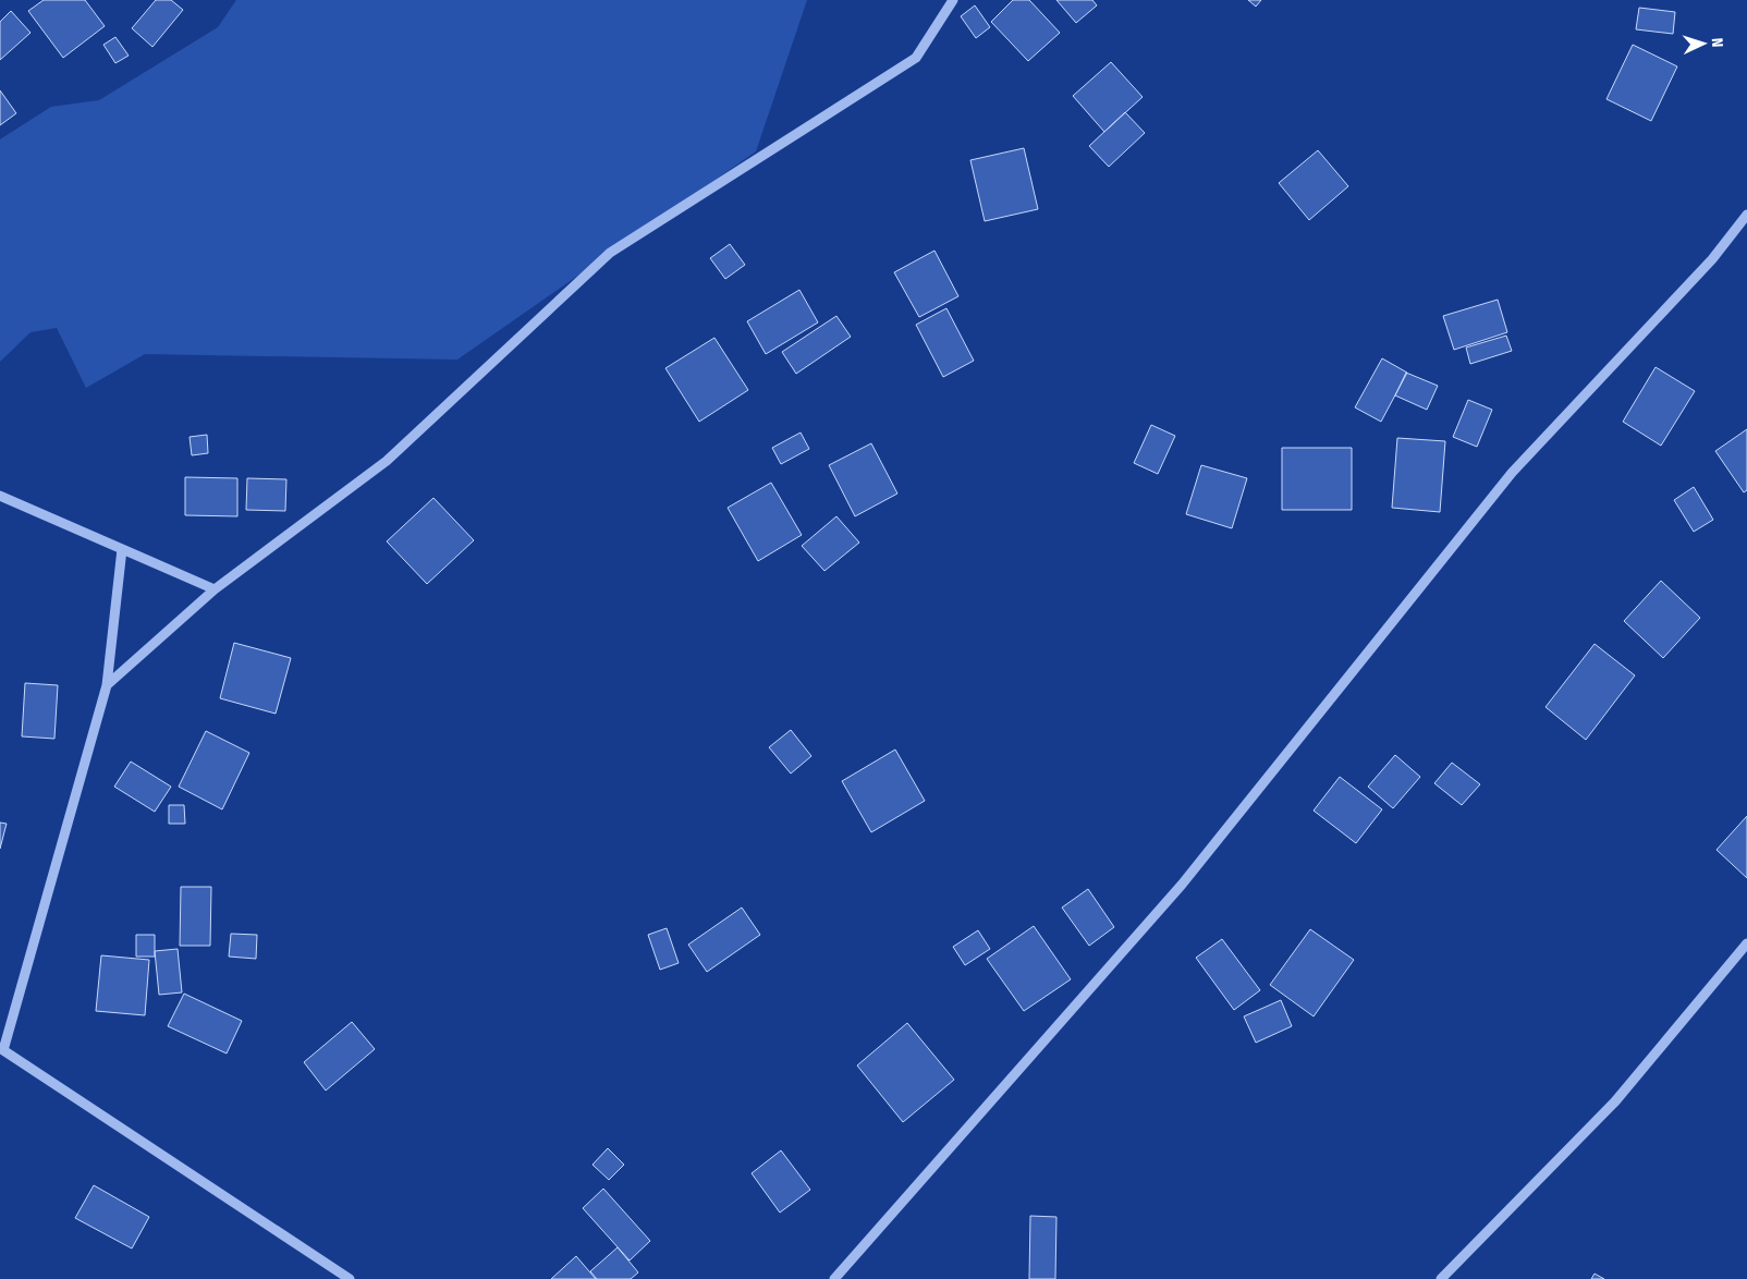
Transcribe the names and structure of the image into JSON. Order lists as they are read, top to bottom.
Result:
{
  "north": "right"
}
